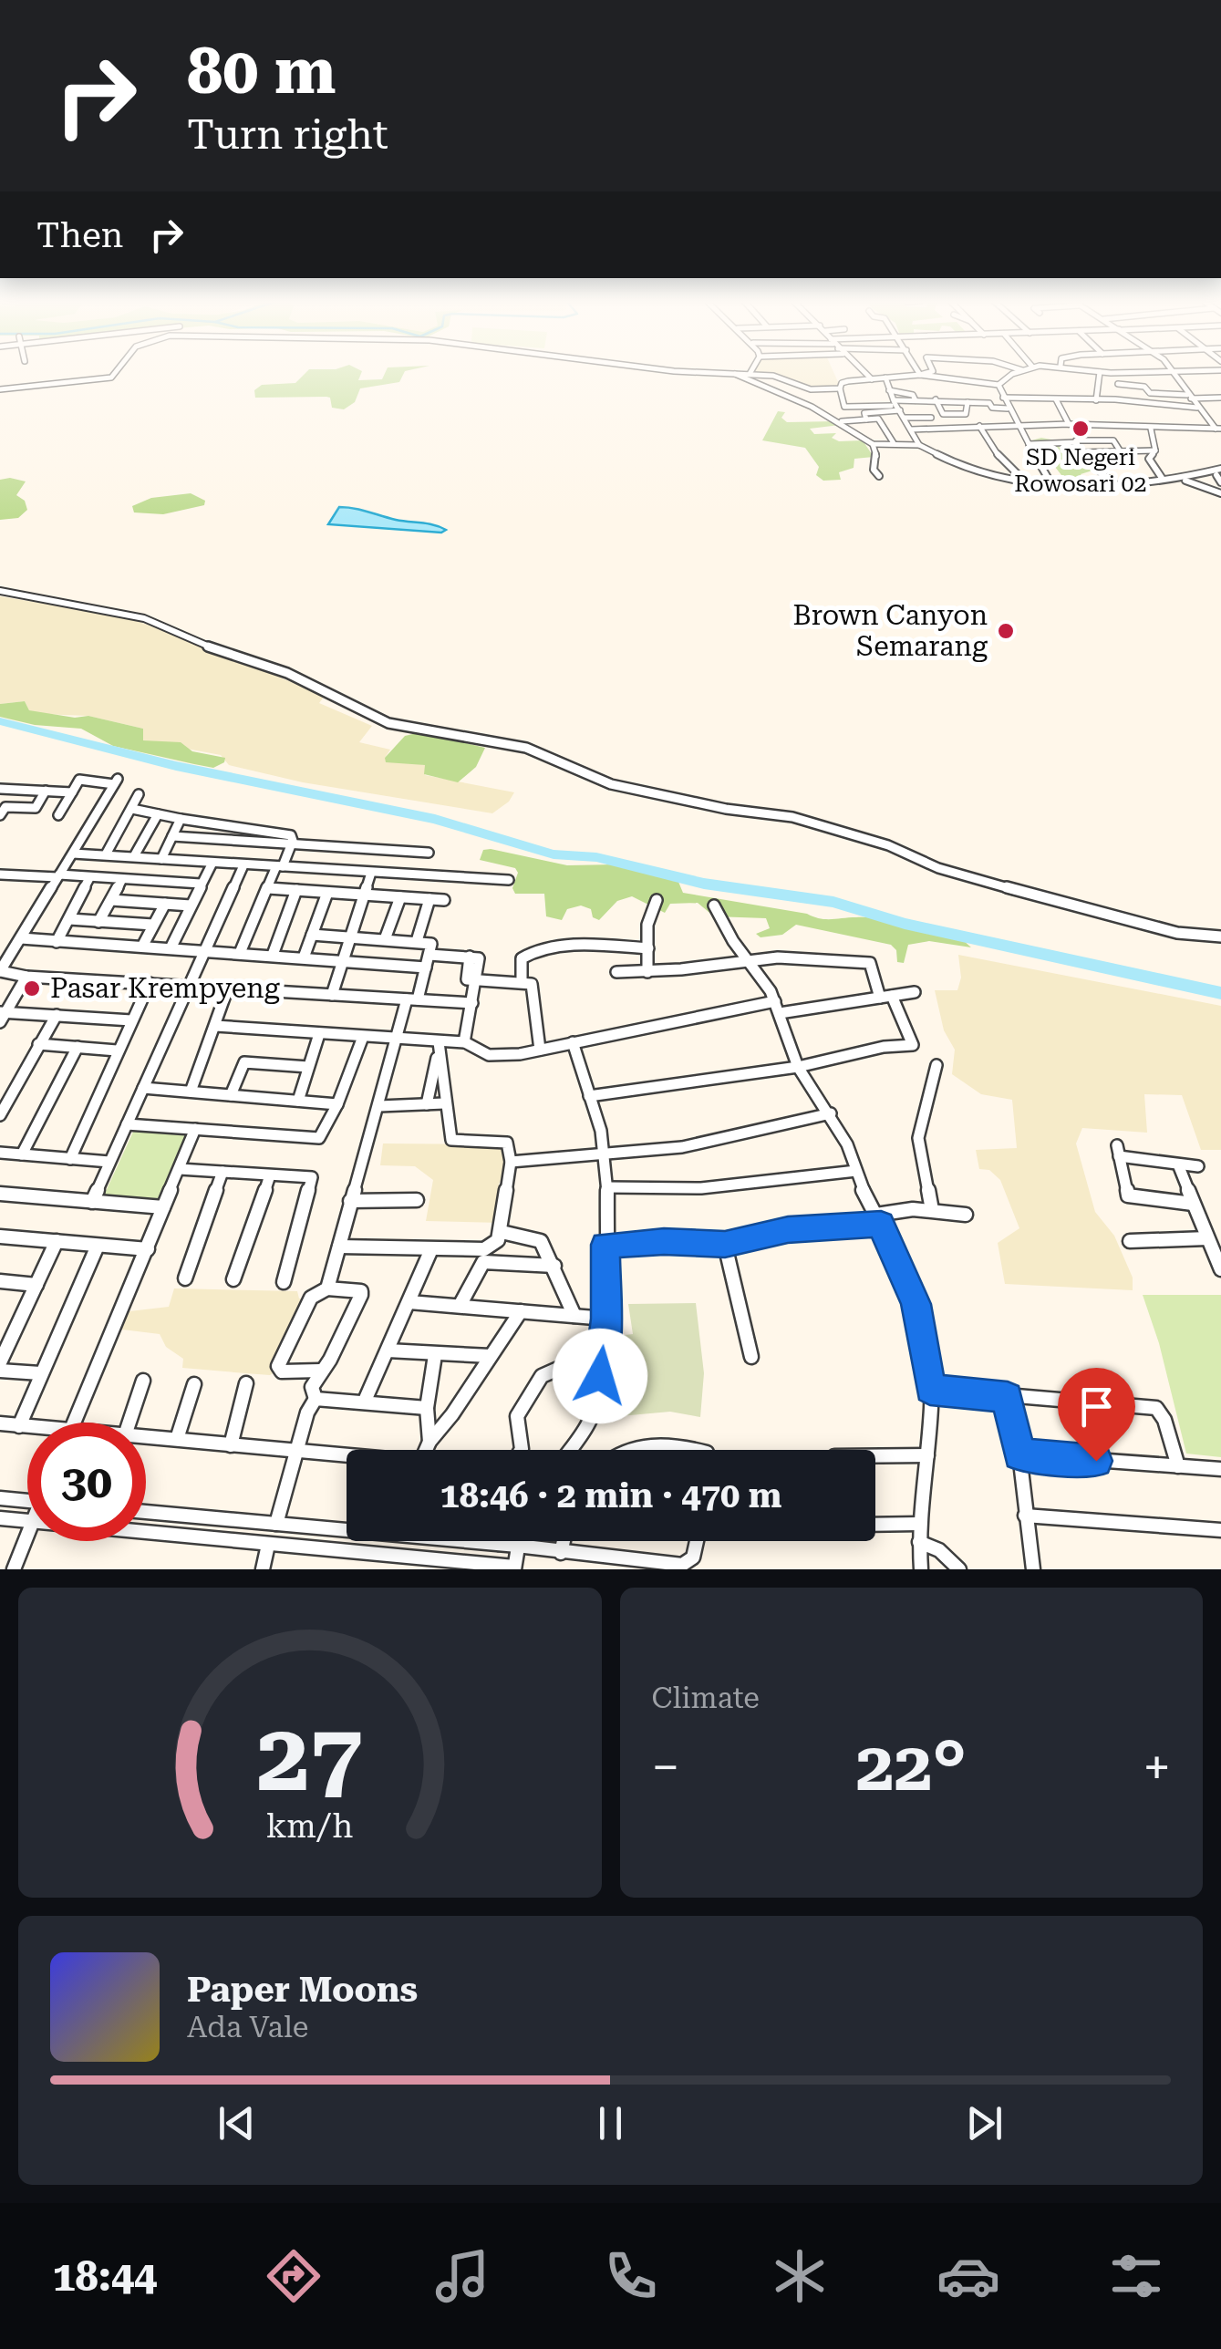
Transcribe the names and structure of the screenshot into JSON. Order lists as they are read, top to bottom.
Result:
{
  "places": ["SD Negeri Rowosari 02", "Brown Canyon Semarang", "Pasar Krempyeng"],
  "page": {
    "turn": ["80 m", "Turn right"],
    "then": "Then",
    "limit": "30",
    "trip": "18:46 · 2 min · 470 m",
    "tile": "Climate",
    "heat": ["−", "22°", "+"],
    "song": ["Paper Moons", "Ada Vale"],
    "tabs": "18:44",
    "gauge": ["27", "km/h"]
  }
}
